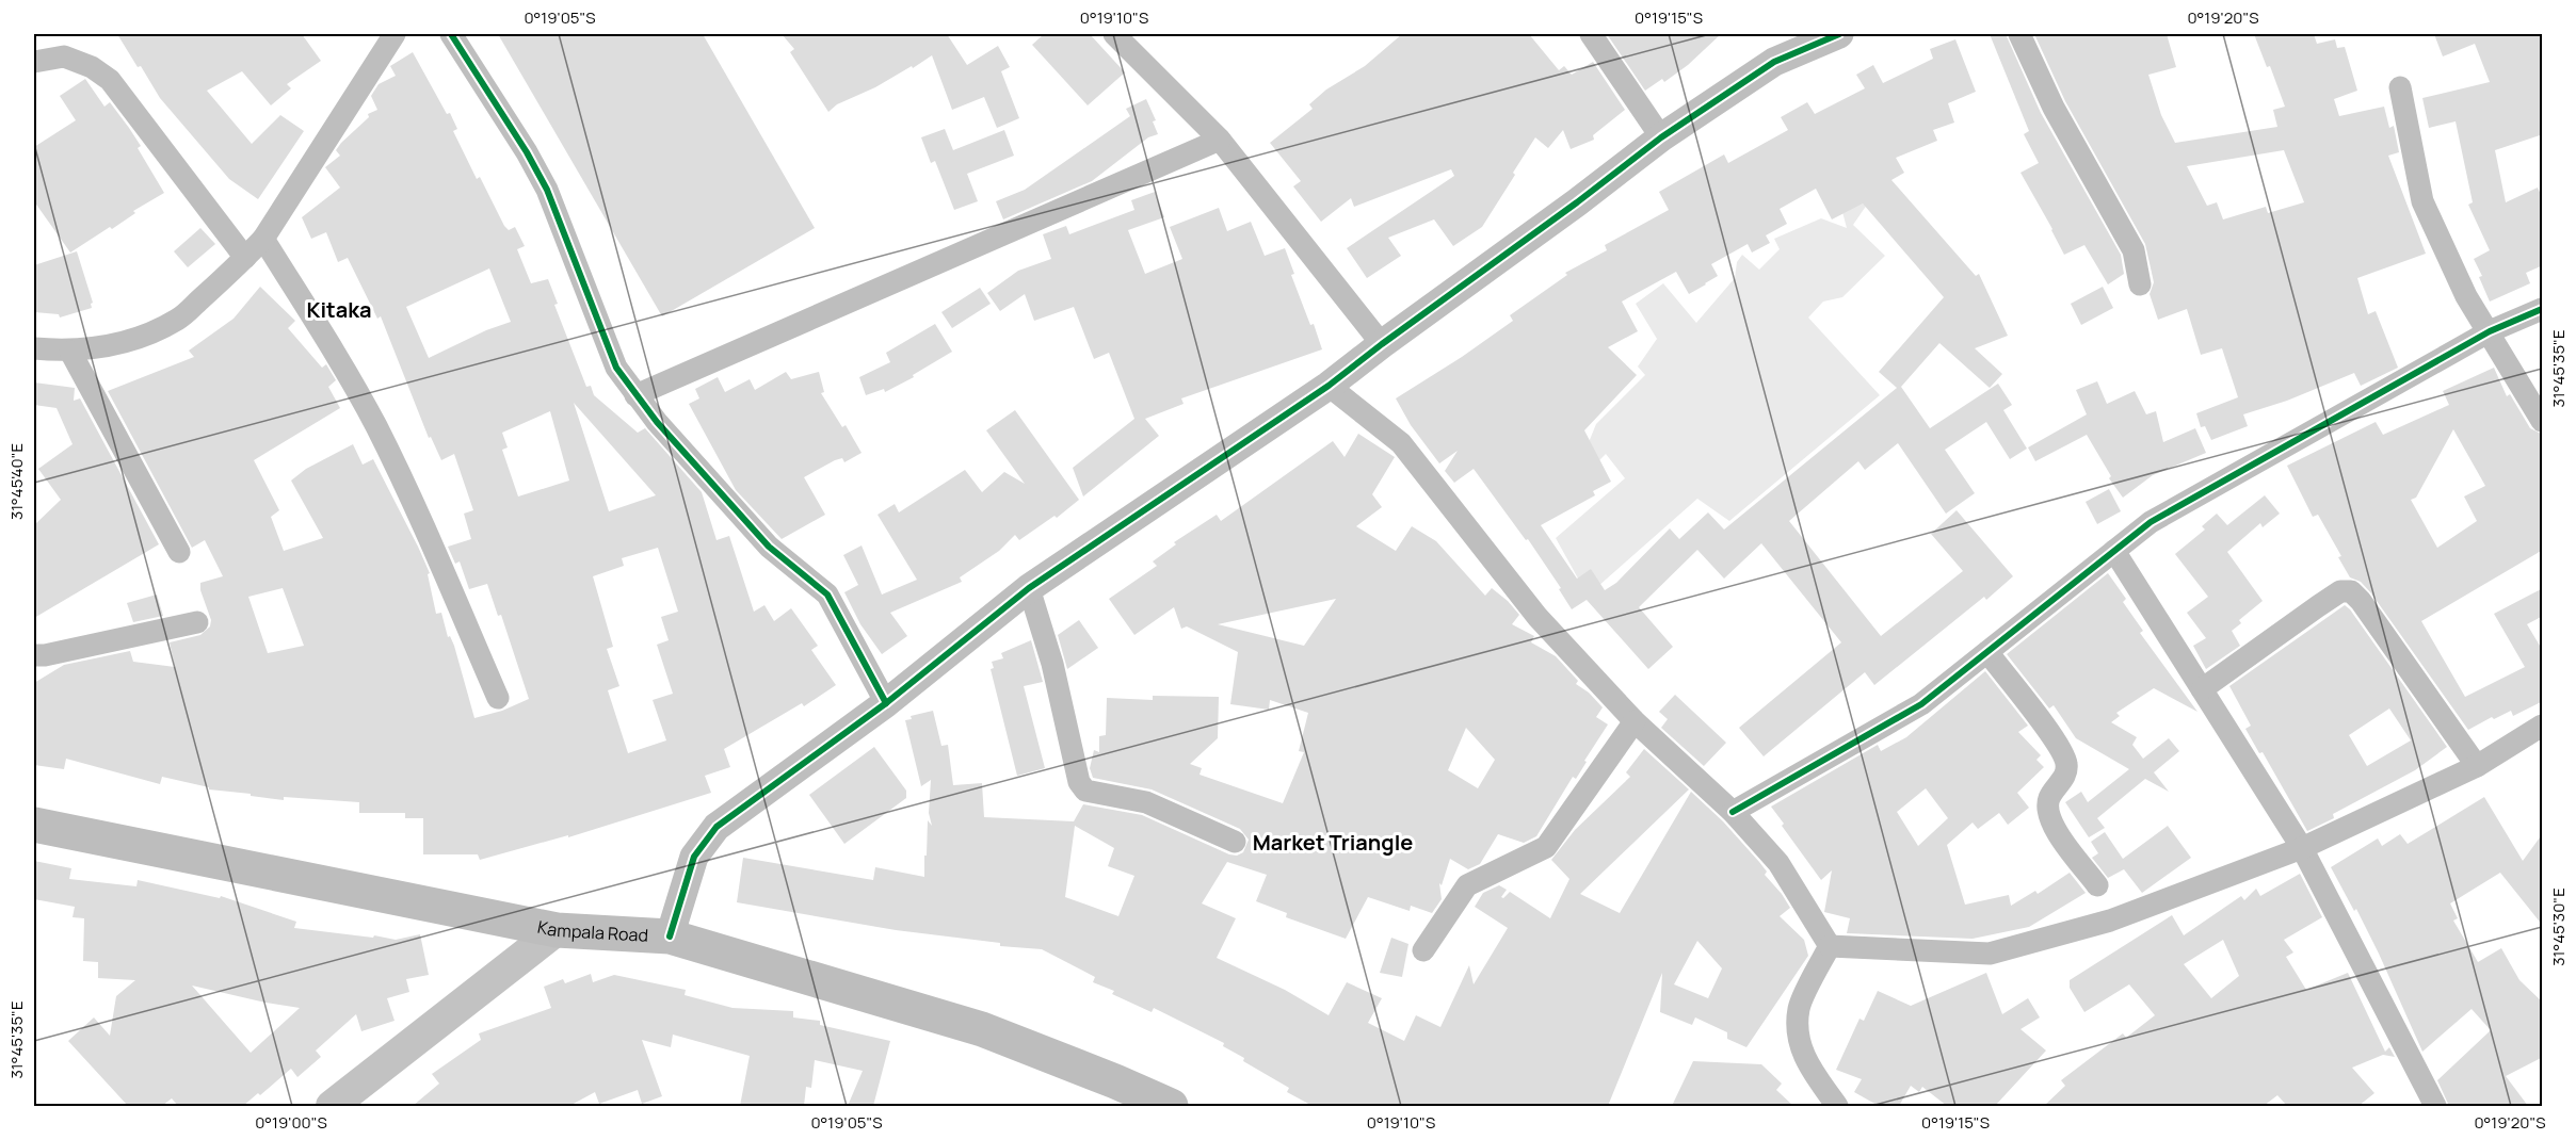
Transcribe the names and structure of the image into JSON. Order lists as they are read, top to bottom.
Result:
{
  "streets": {
    "main road": ["Kampala Road"]
  },
  "districts": ["Kitaka", "Market Triangle"],
  "coordinates": [
    "0°19'05\"S",
    "0°19'10\"S",
    "0°19'15\"S",
    "0°19'20\"S",
    "31°45'35\"E",
    "31°45'40\"E",
    "31°45'30\"E",
    "0°19'00\"S"
  ]
}
